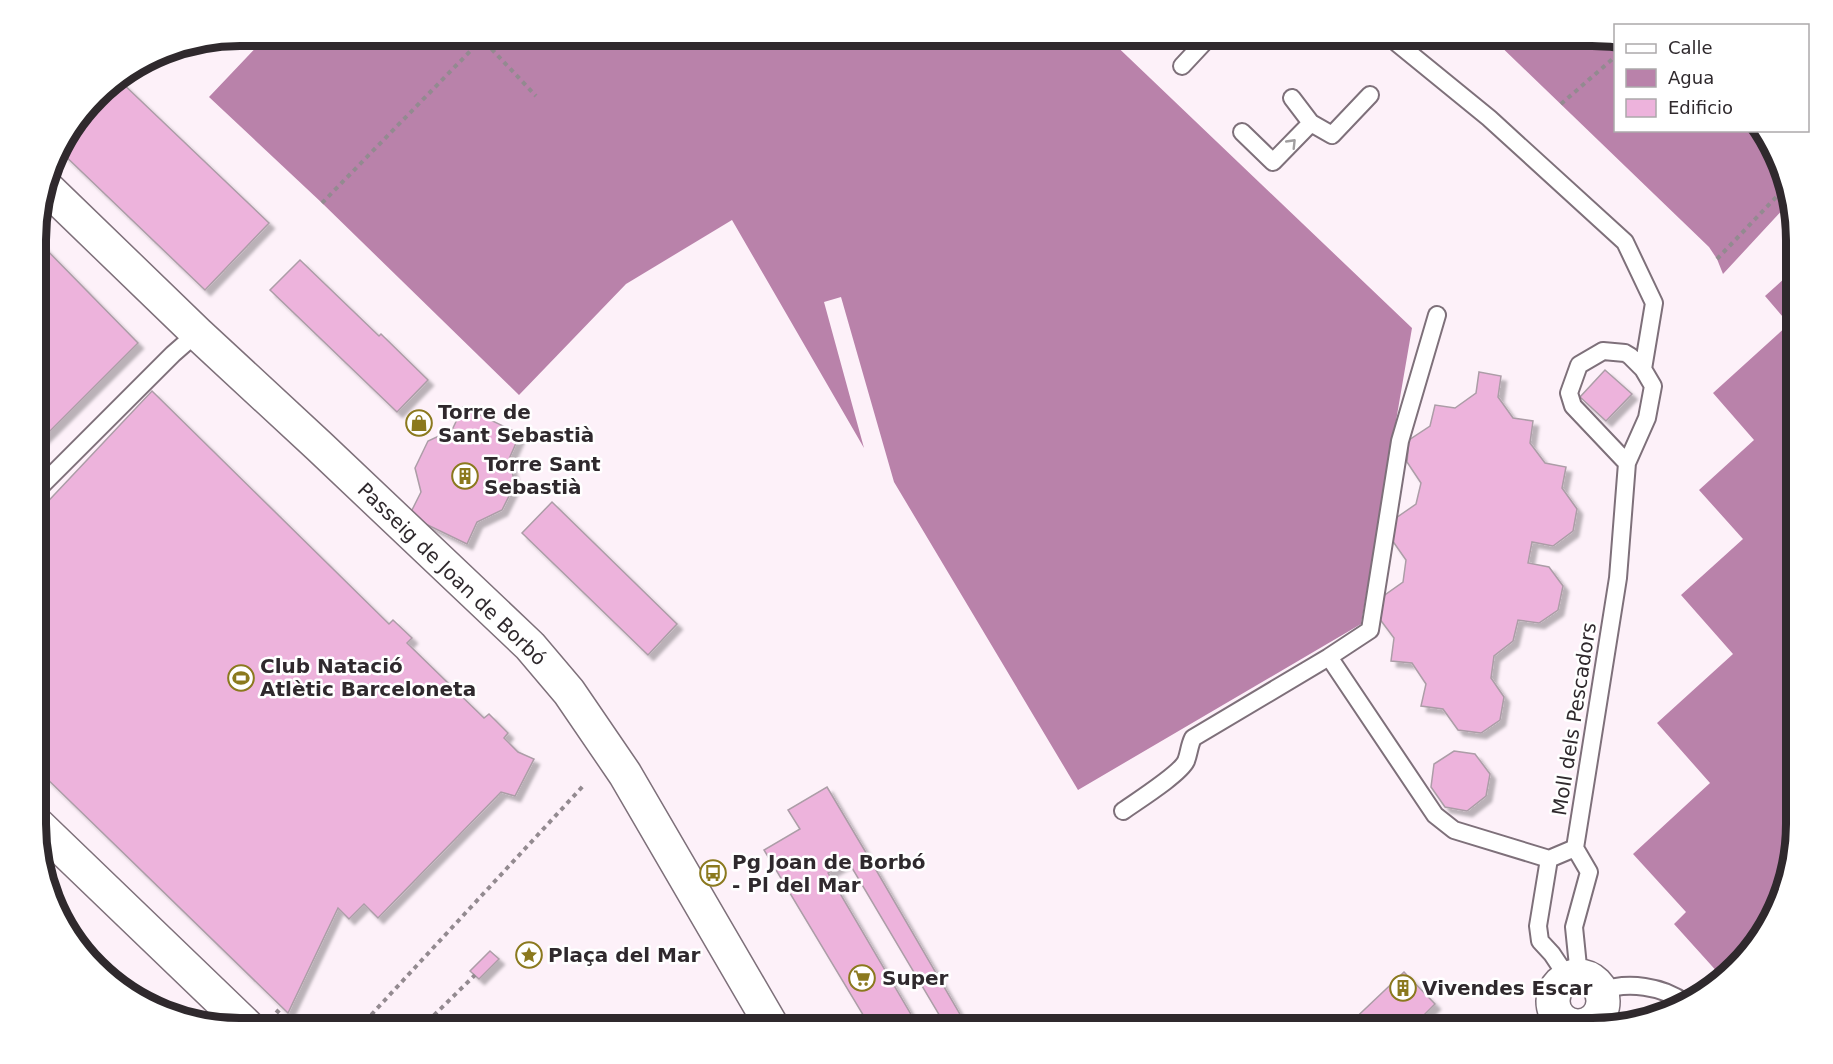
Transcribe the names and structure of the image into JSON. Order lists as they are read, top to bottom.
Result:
{
  "streets": {
    "street": ["Passeig de Joan de Borbó"],
    "lane": ["Moll dels Pescadors"]
  },
  "places": {
    "shop": ["Torre de Sant Sebastià"],
    "building": ["Torre Sant Sebastià", "Vivendes Escar"],
    "sports": ["Club Natació Atlètic Barceloneta"],
    "bus stop": ["Pg Joan de Borbó - Pl del Mar"],
    "place": ["Plaça del Mar"],
    "supermarket": ["Super"]
  },
  "legend": ["Calle", "Agua", "Edificio"]
}
